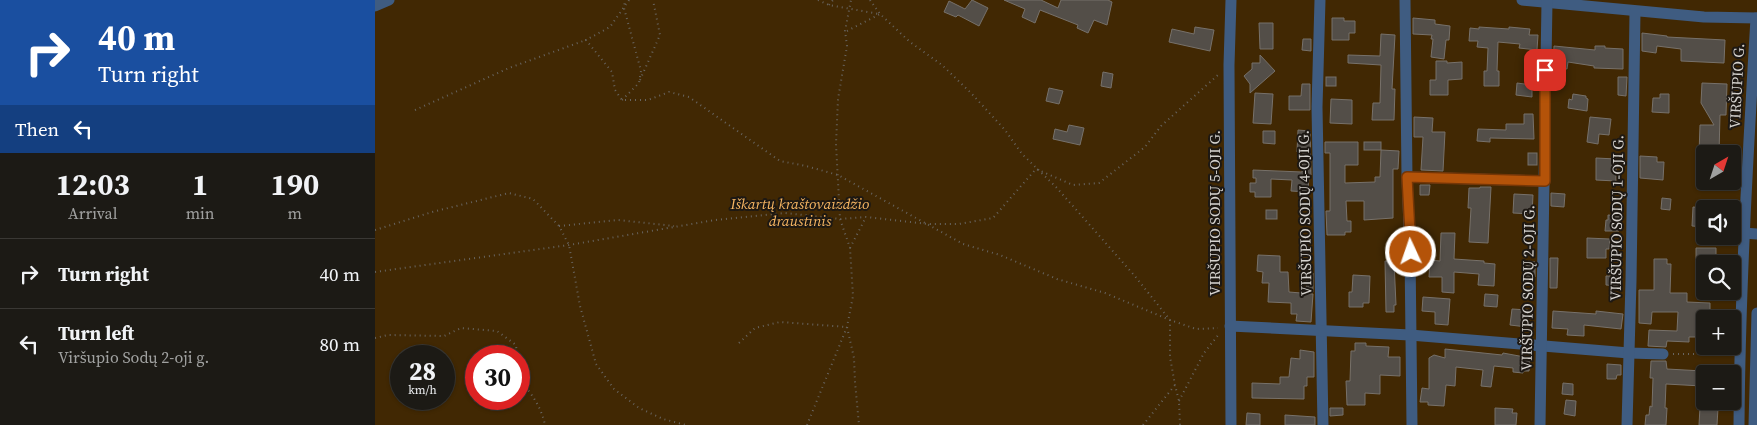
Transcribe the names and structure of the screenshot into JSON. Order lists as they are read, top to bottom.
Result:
{
  "streets": {
    "street": [
      "VIRŠUPIO G.",
      "VIRŠUPIO SODŲ 5-OJI G.",
      "VIRŠUPIO SODŲ 4-OJI G.",
      "VIRŠUPIO SODŲ 1-OJI G.",
      "VIRŠUPIO SODŲ 2-OJI G."
    ]
  },
  "parks": ["Iškartų kraštovaizdžio draustinis"],
  "north": "top right",
  "page": {
    "turn": ["40 m", "Turn right"],
    "then": "Then",
    "map_buttons": ["+", "−"],
    "eta": [
      "12:03",
      "Arrival",
      "1",
      "min",
      "190",
      "m"
    ],
    "list": [
      {
        "name": "Turn right",
        "value": "40 m"
      },
      {
        "name": "Turn left",
        "note": "Viršupio Sodų 2-oji g.",
        "value": "80 m"
      }
    ],
    "speed": "28 km/h",
    "limit": "30"
  }
}
